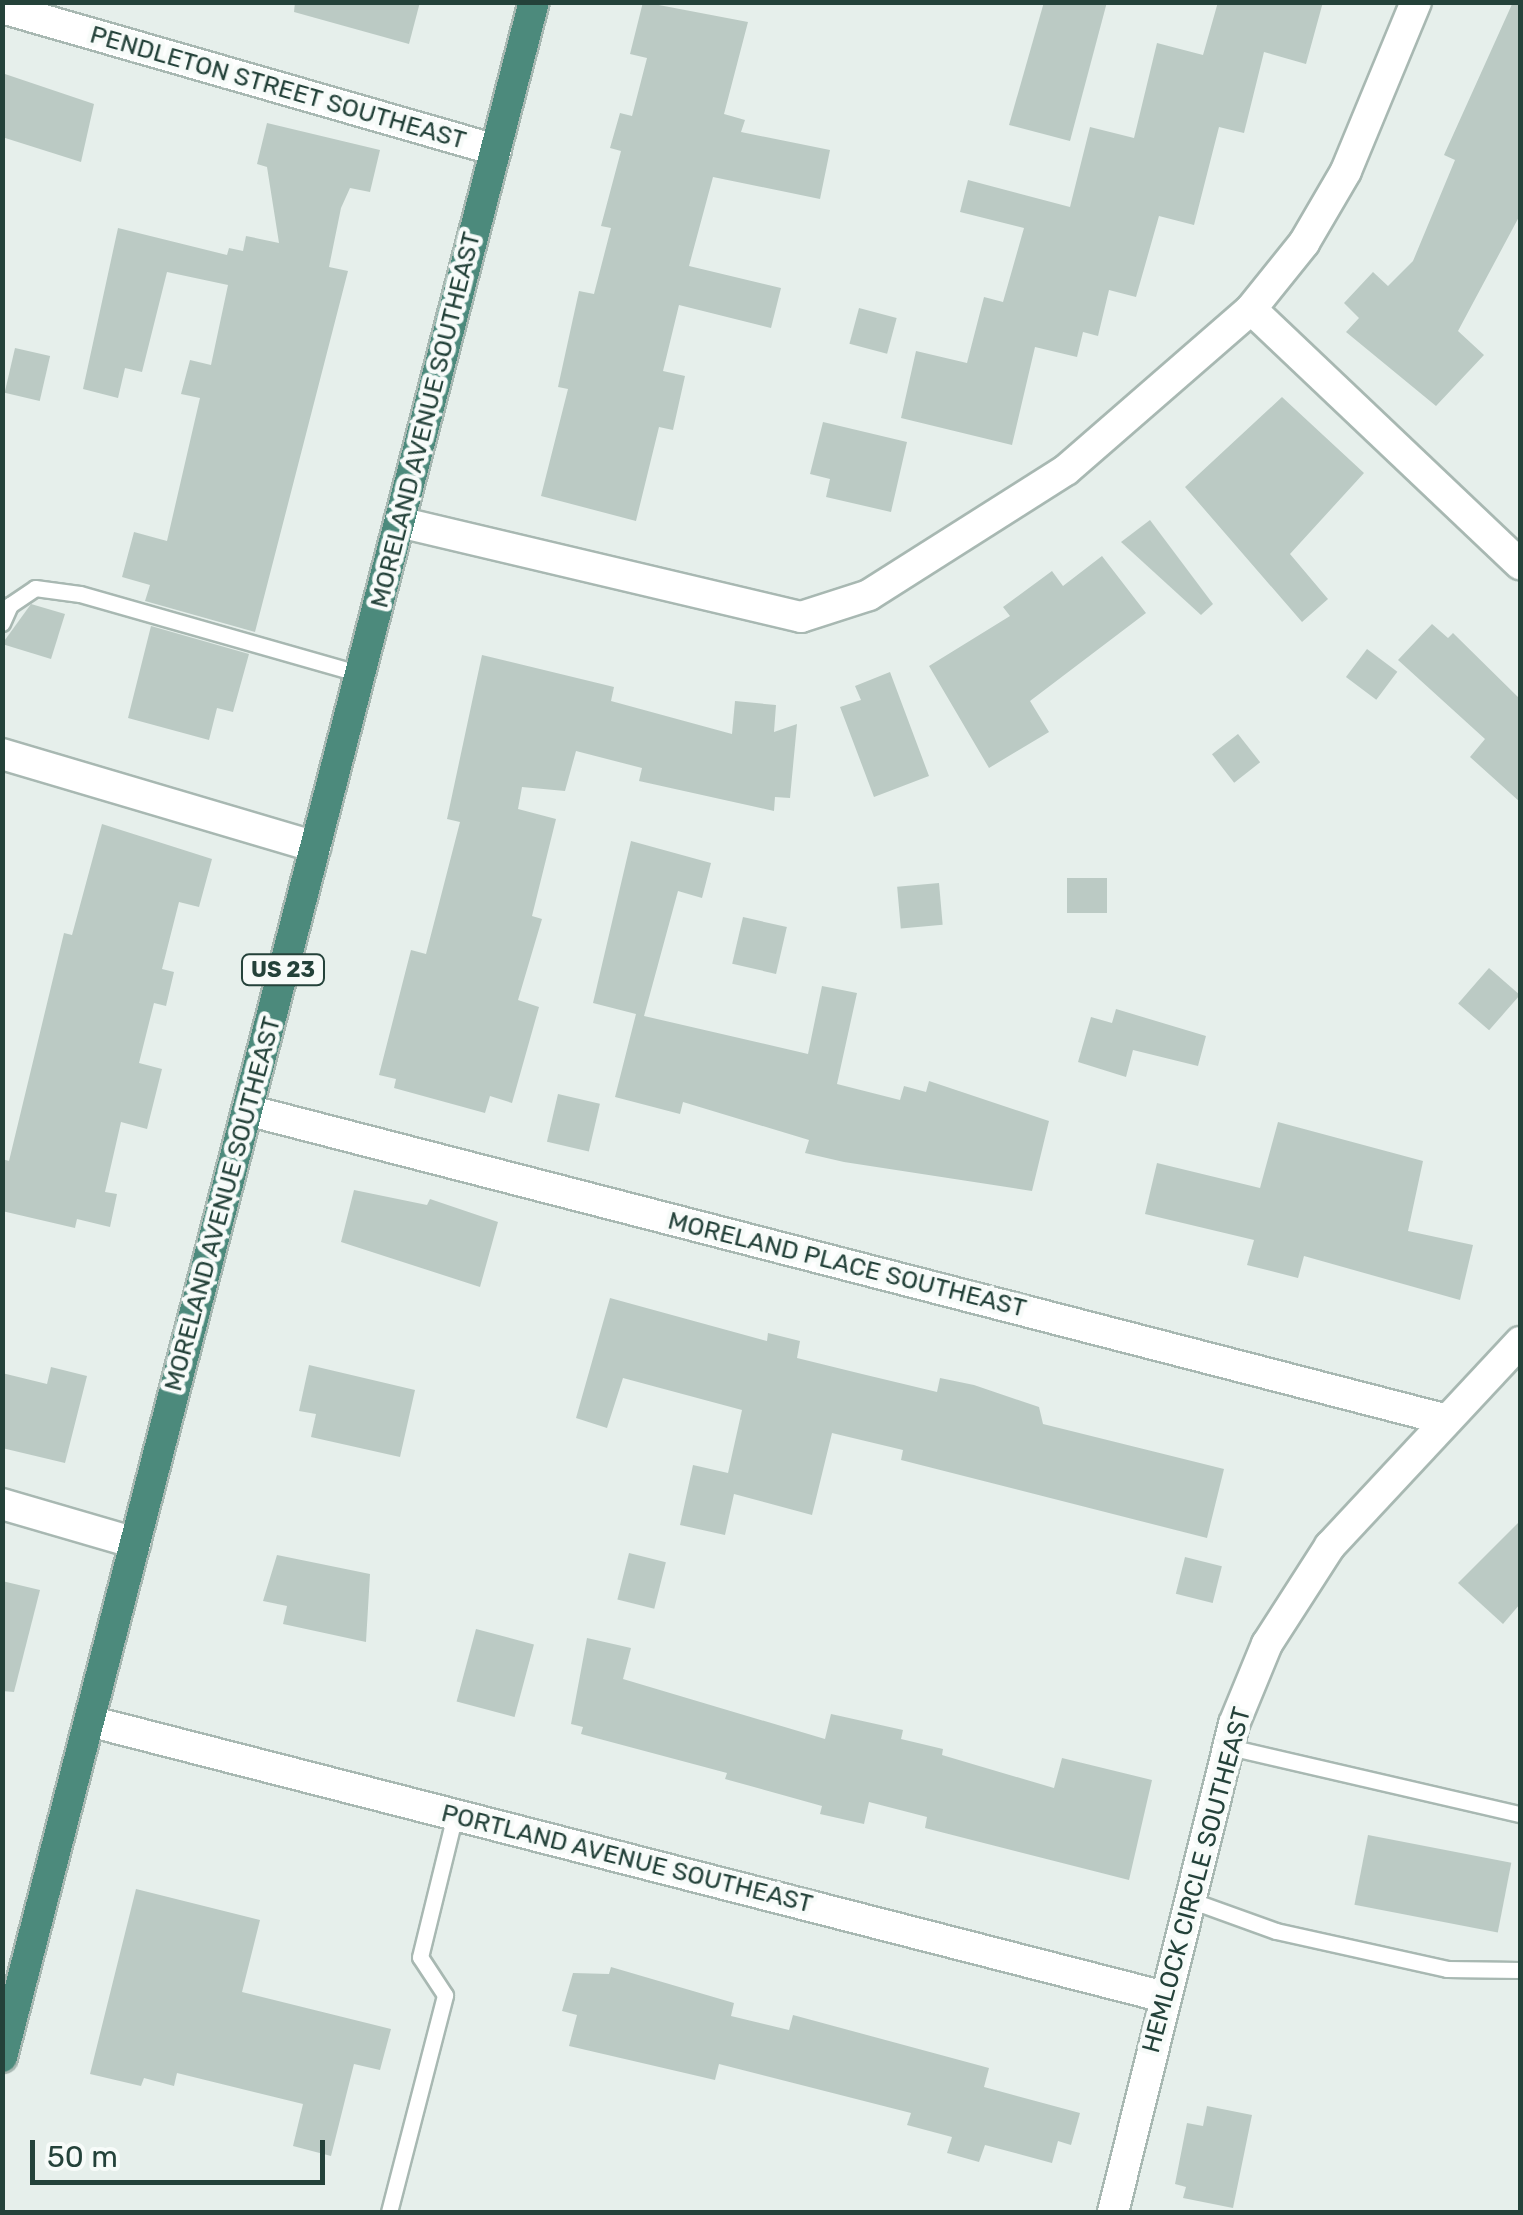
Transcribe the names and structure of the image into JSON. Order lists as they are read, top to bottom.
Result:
{
  "streets": {
    "highway": ["MORELAND AVENUE SOUTHEAST", "US 23"],
    "street": [
      "PENDLETON STREET SOUTHEAST",
      "MORELAND PLACE SOUTHEAST",
      "PORTLAND AVENUE SOUTHEAST",
      "HEMLOCK CIRCLE SOUTHEAST"
    ]
  },
  "crossings": [
    ["PENDLETON STREET SOUTHEAST", "MORELAND AVENUE SOUTHEAST"],
    ["MORELAND AVENUE SOUTHEAST", "MORELAND PLACE SOUTHEAST"],
    ["MORELAND AVENUE SOUTHEAST", "PORTLAND AVENUE SOUTHEAST"],
    ["MORELAND PLACE SOUTHEAST", "HEMLOCK CIRCLE SOUTHEAST"],
    ["PORTLAND AVENUE SOUTHEAST", "HEMLOCK CIRCLE SOUTHEAST"]
  ],
  "scale_bar": "50 m"
}
